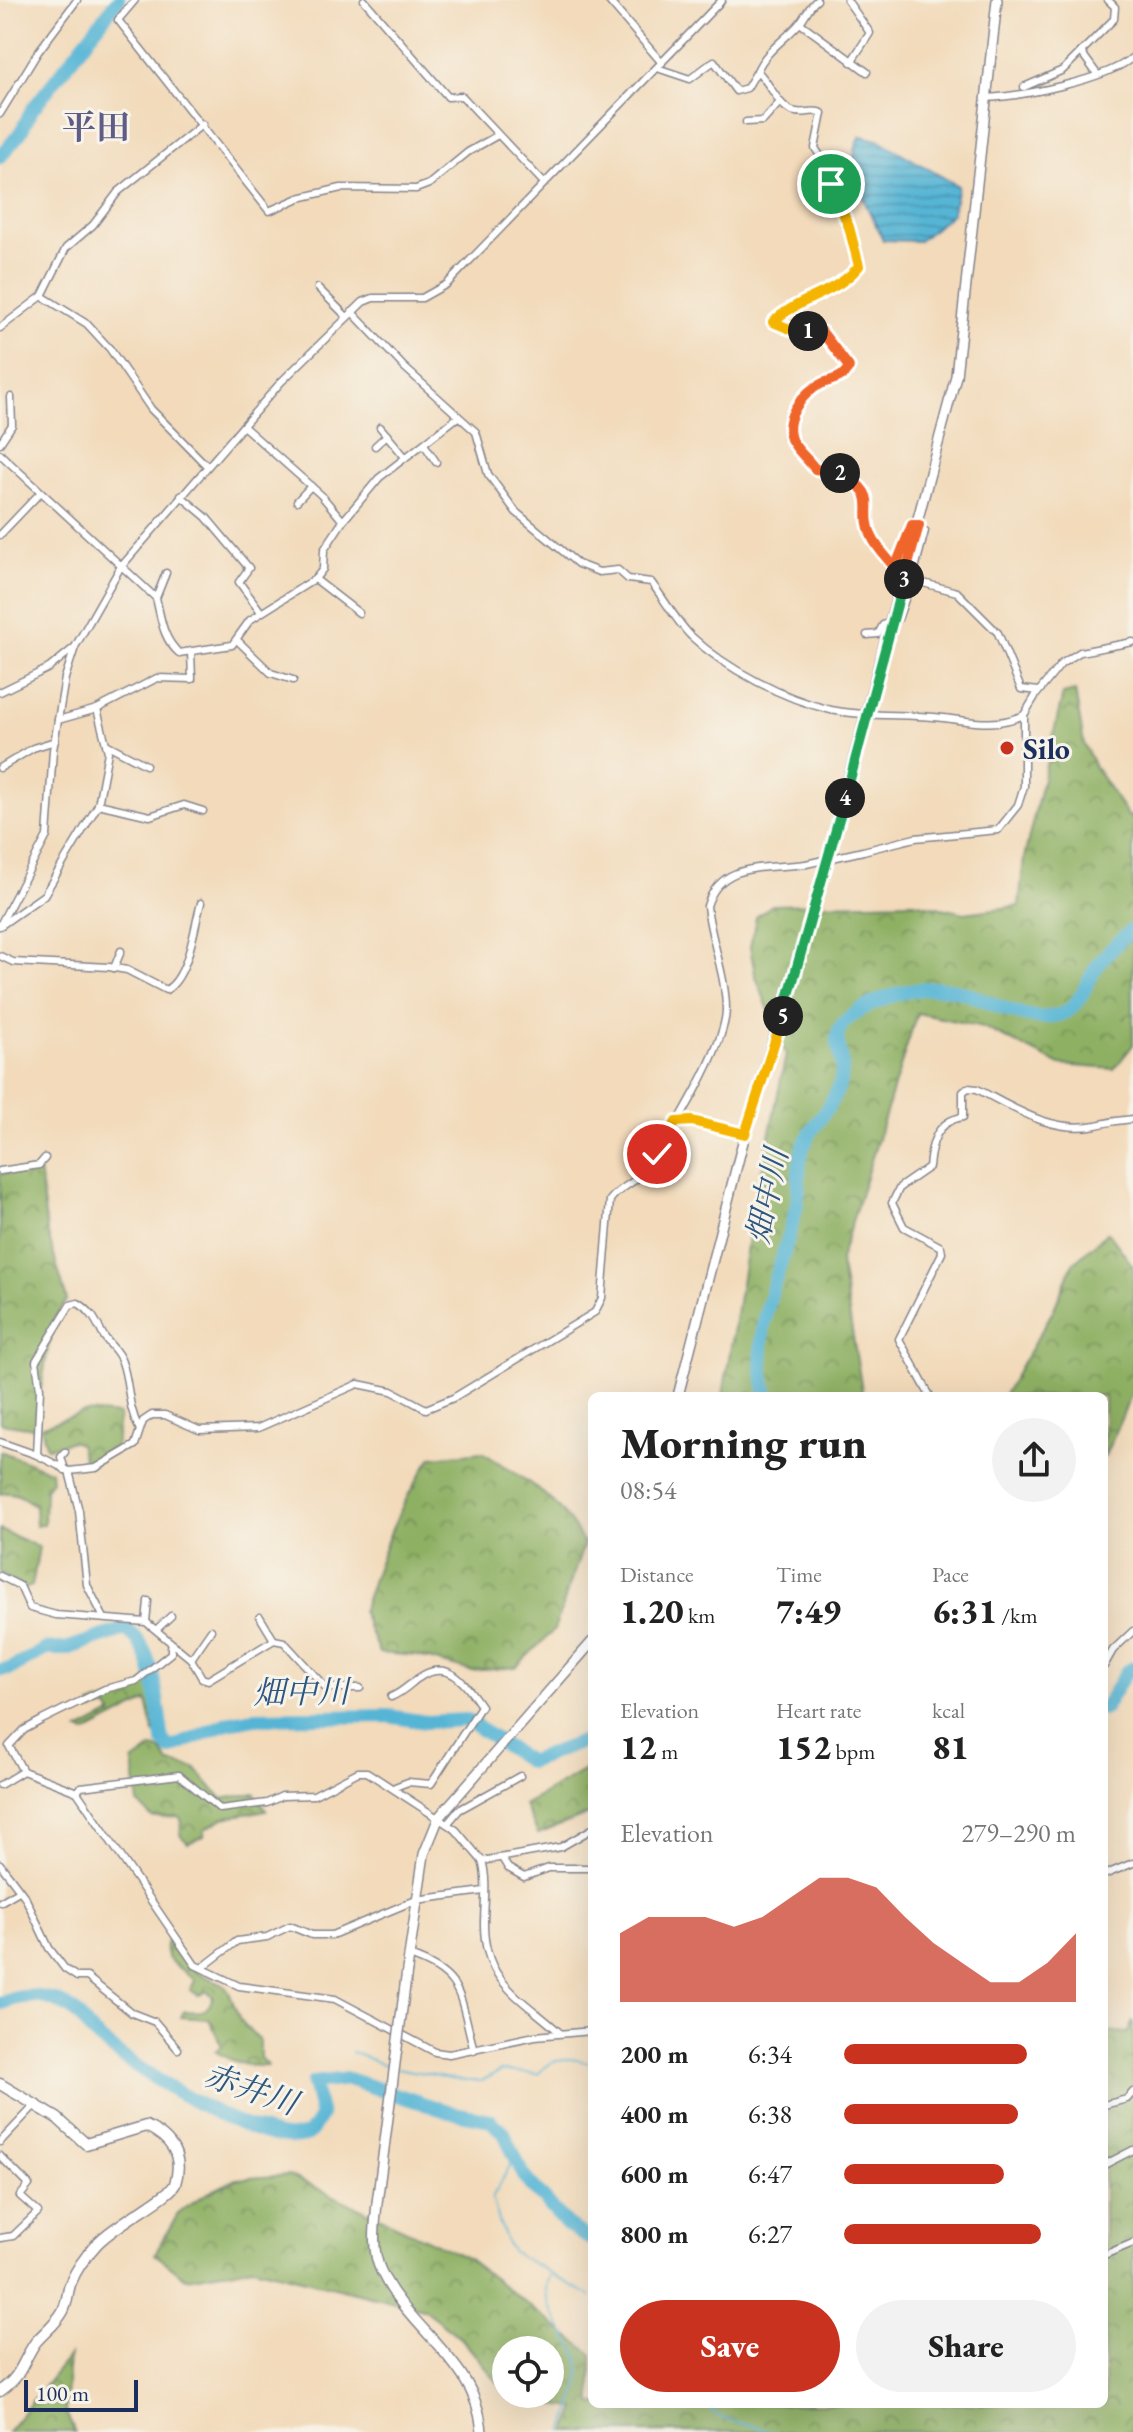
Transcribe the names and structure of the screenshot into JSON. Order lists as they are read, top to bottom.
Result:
{
  "districts": ["平田"],
  "water": ["畑中川", "赤井川"],
  "places": ["Silo"],
  "scale_bar": "100 m",
  "page": {
    "pins": [
      "1",
      "2",
      "3",
      "4",
      "5"
    ],
    "heading": ["Morning run", "08:54"],
    "stats": [
      ["Distance", "1.20 km"],
      ["Time", "7:49"],
      ["Pace", "6:31 /km"],
      ["Elevation", "12 m"],
      ["Heart rate", "152 bpm"],
      ["kcal", "81"]
    ],
    "chart": ["Elevation", "279–290 m"],
    "list": [
      {
        "name": "200 m",
        "note": "6:34"
      },
      {
        "name": "400 m",
        "note": "6:38"
      },
      {
        "name": "600 m",
        "note": "6:47"
      },
      {
        "name": "800 m",
        "note": "6:27"
      }
    ],
    "buttons": ["Save", "Share"],
    "scale": "100 m"
  }
}
